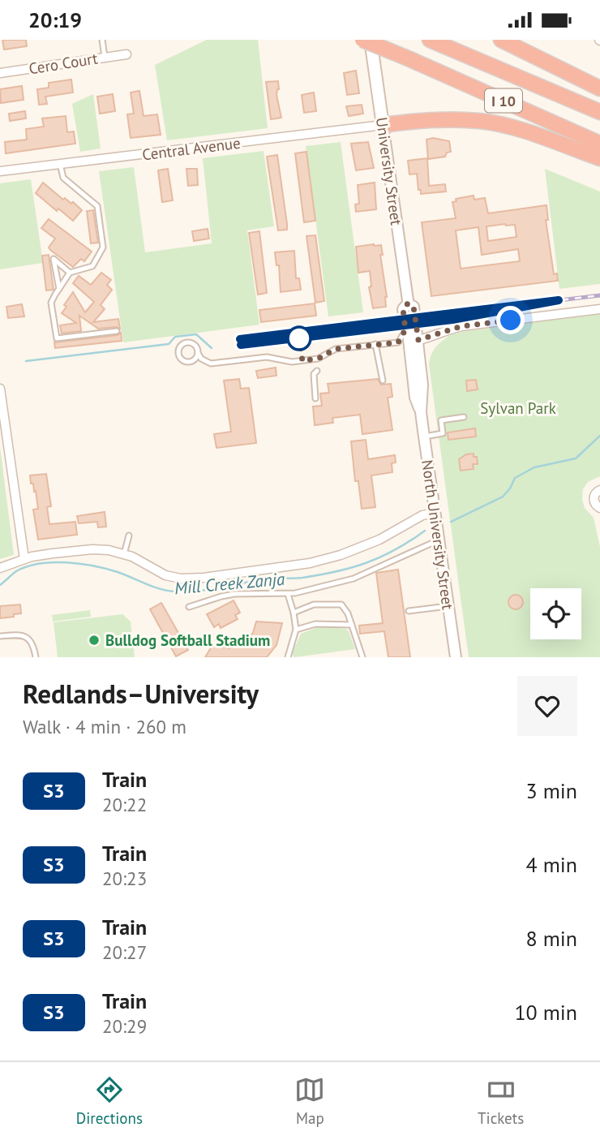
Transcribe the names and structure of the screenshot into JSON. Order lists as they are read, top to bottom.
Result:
{
  "streets": {
    "highway": ["I 10"],
    "main road": ["University Street"],
    "street": ["Cero Court", "Central Avenue", "North University Street"]
  },
  "crossings": [
    ["Central Avenue", "University Street"],
    ["University Street", "North University Street"]
  ],
  "water": ["Mill Creek Zanja"],
  "parks": ["Sylvan Park"],
  "places": ["Bulldog Softball Stadium"],
  "page": {
    "status": "20:19",
    "heading": ["Redlands–University", "Walk · 4 min · 260 m"],
    "list": [
      {
        "mark": "S3",
        "name": "Train",
        "note": "20:22",
        "value": "3 min"
      },
      {
        "mark": "S3",
        "name": "Train",
        "note": "20:23",
        "value": "4 min"
      },
      {
        "mark": "S3",
        "name": "Train",
        "note": "20:27",
        "value": "8 min"
      },
      {
        "mark": "S3",
        "name": "Train",
        "note": "20:29",
        "value": "10 min"
      }
    ],
    "tabs": ["Directions", "Map", "Tickets"]
  }
}
